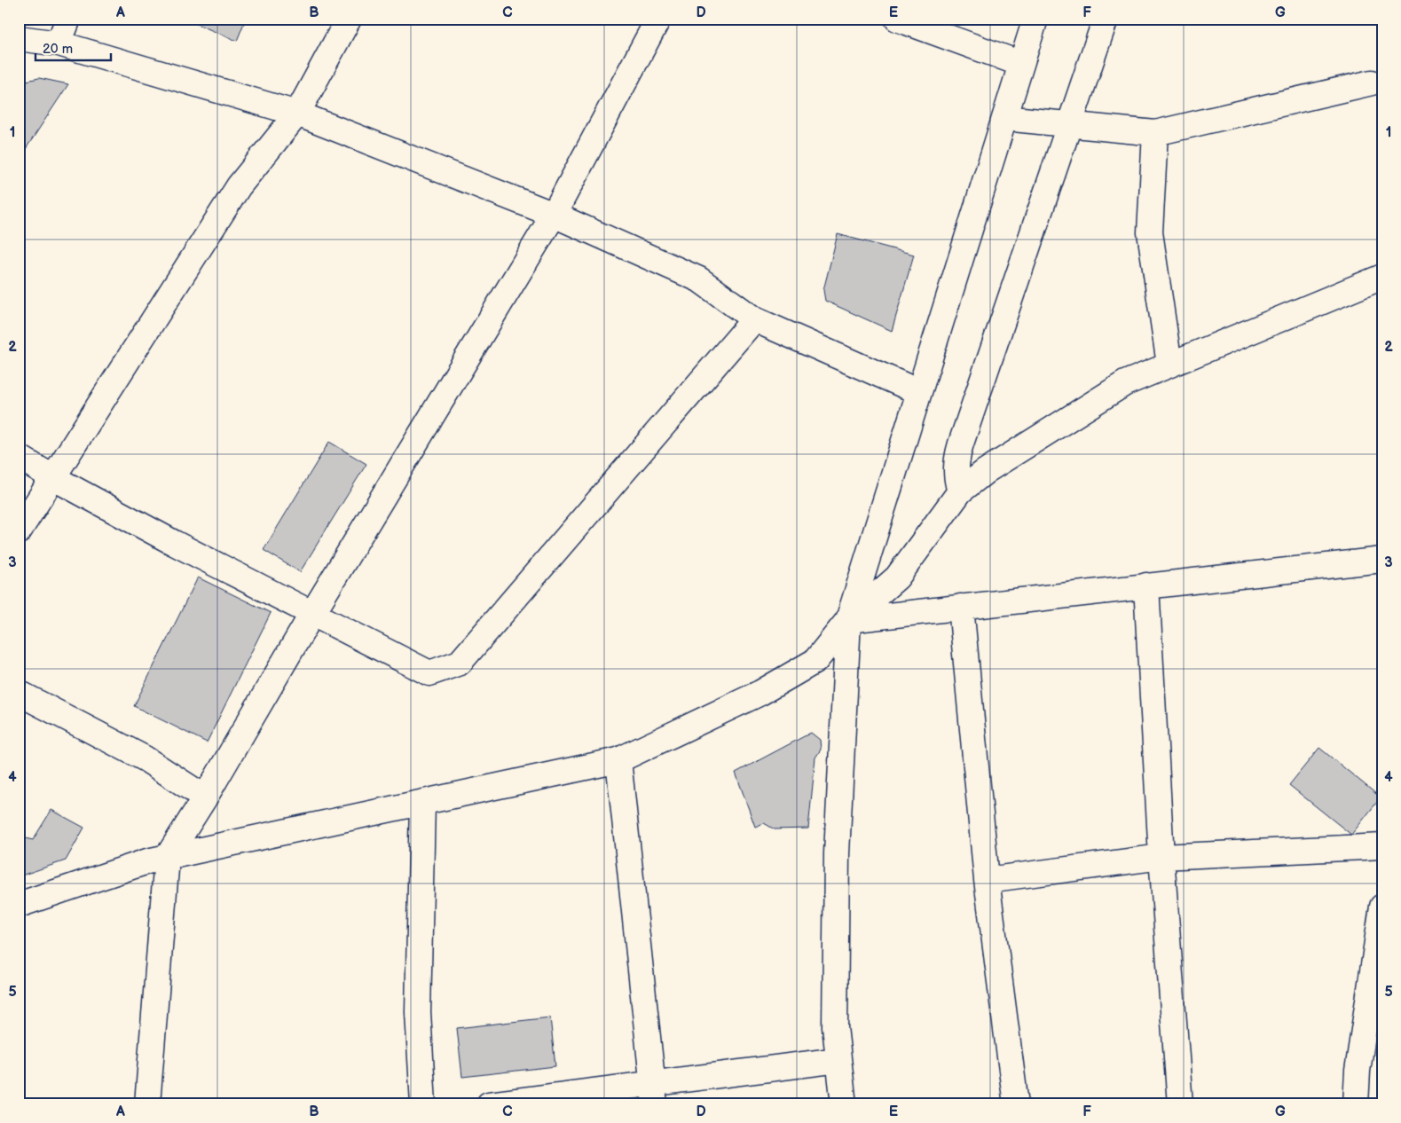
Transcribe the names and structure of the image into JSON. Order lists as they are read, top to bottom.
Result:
{
  "scale_bar": "20 m",
  "grid": {
    "columns": [
      "A",
      "B",
      "C",
      "D",
      "E",
      "F",
      "G"
    ],
    "rows": [
      "1",
      "2",
      "3",
      "4",
      "5"
    ]
  }
}
